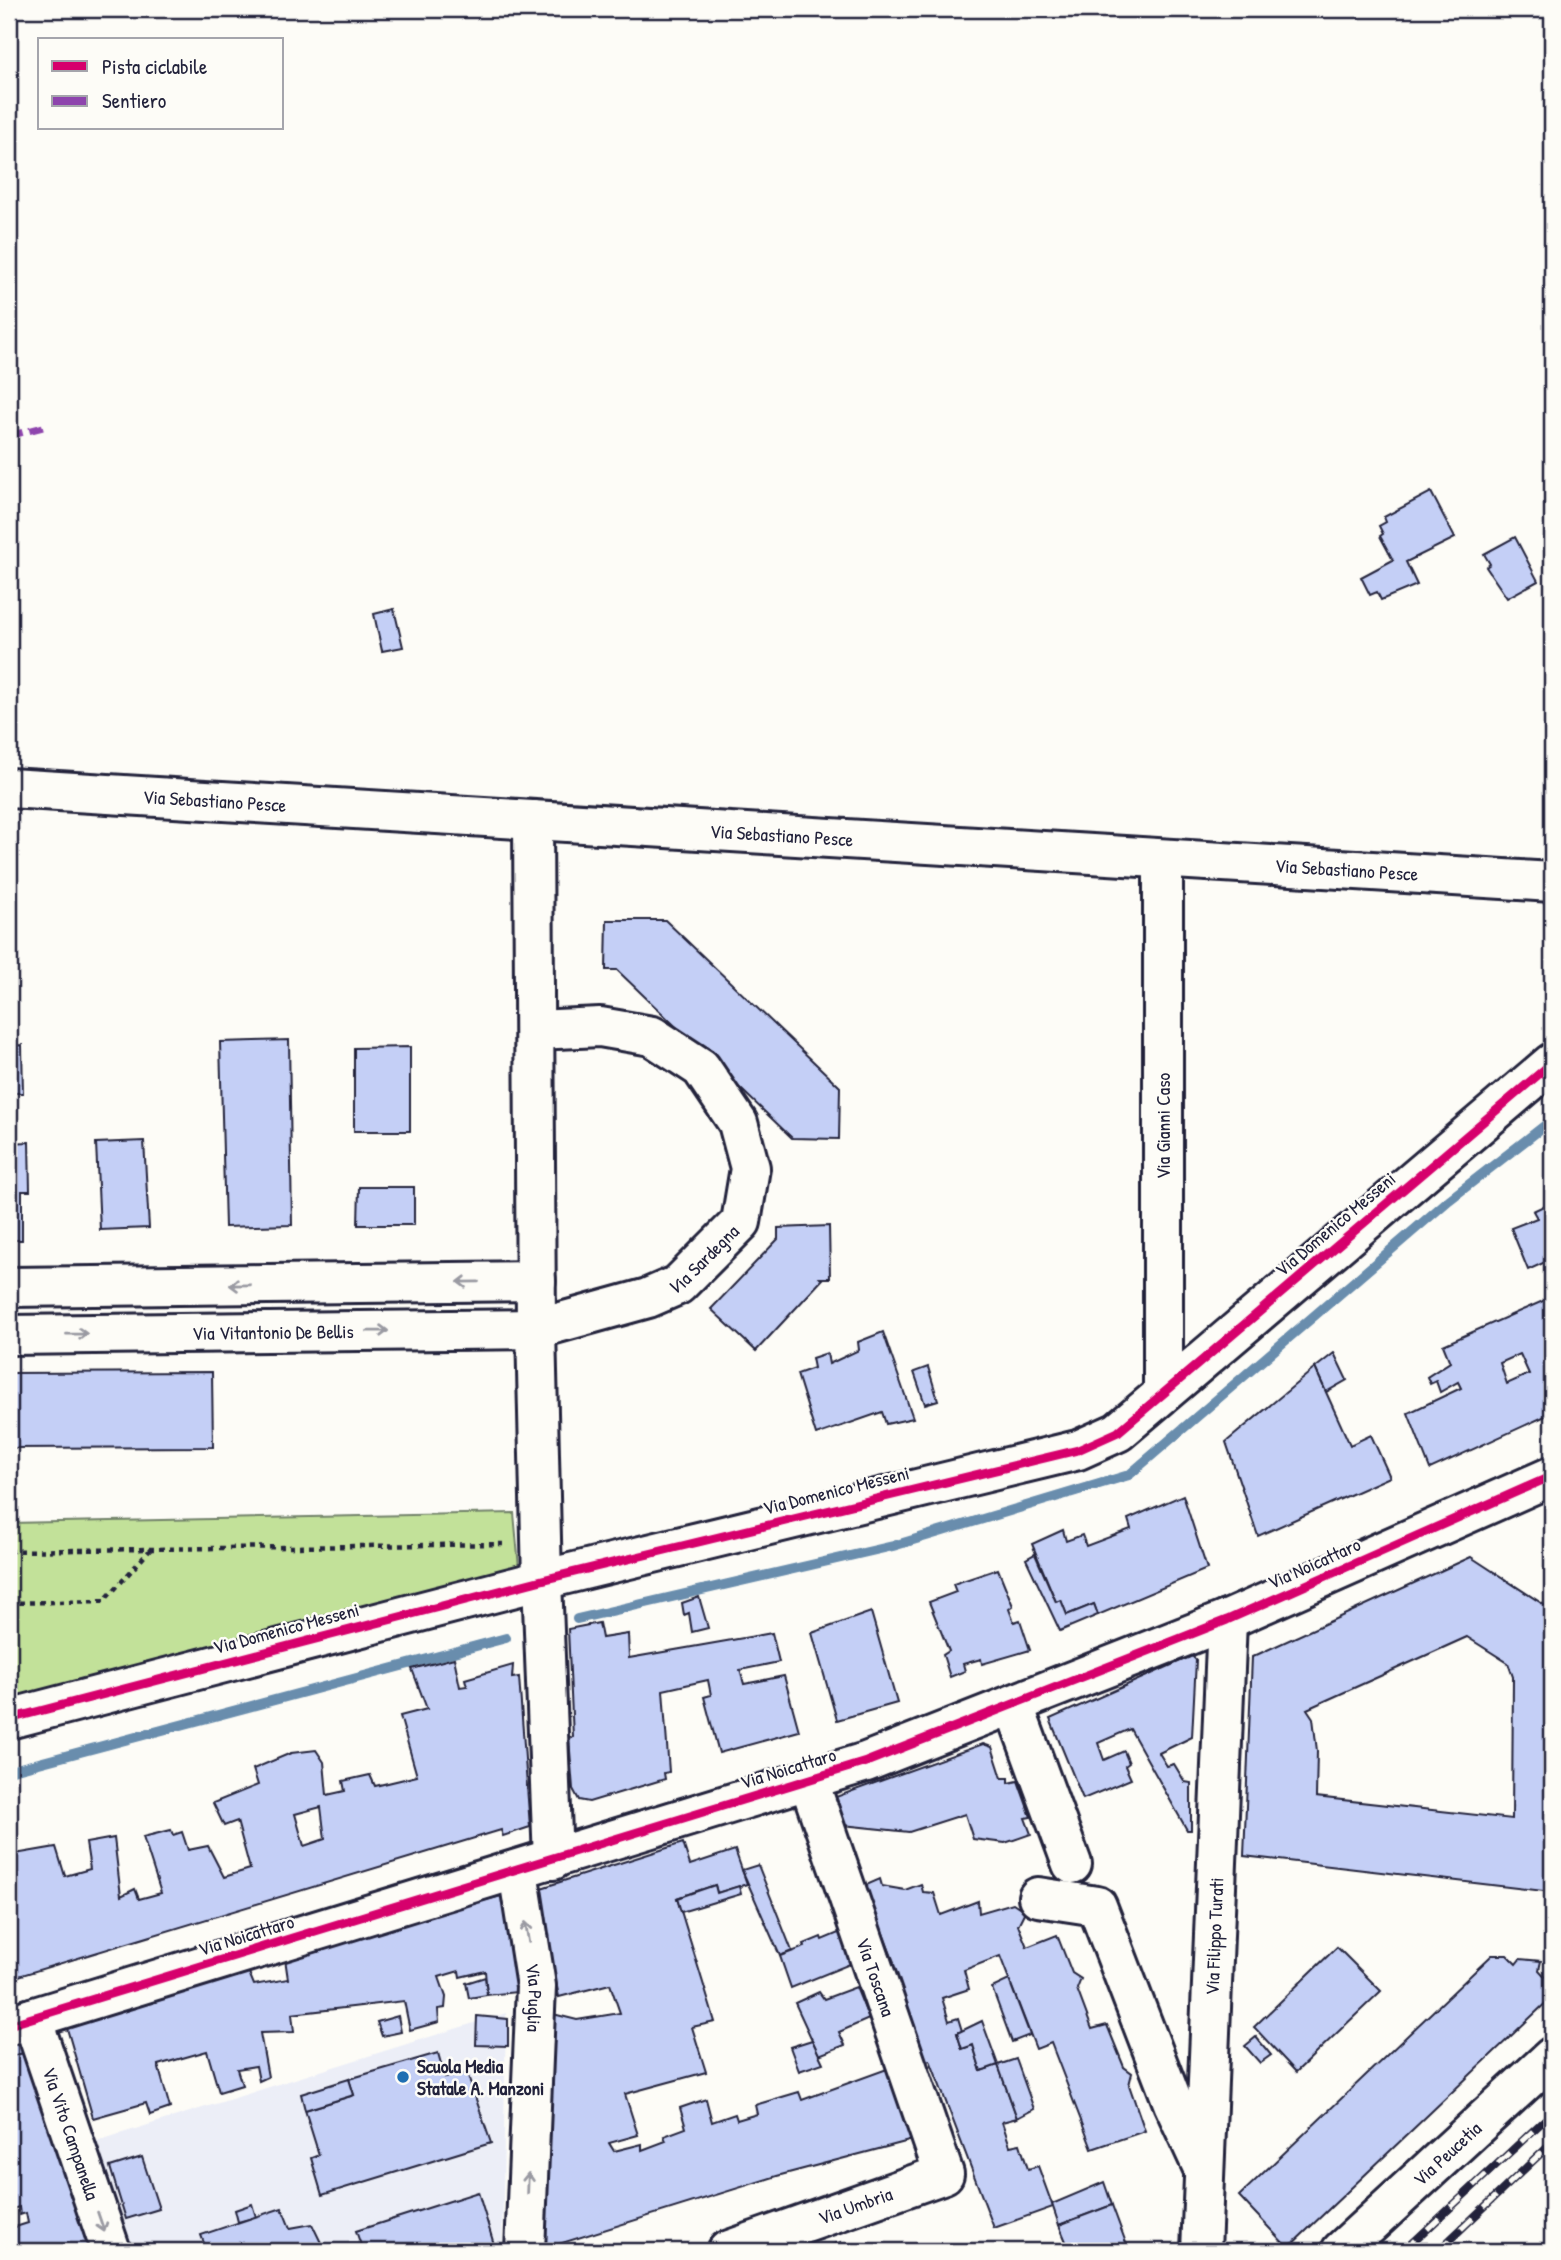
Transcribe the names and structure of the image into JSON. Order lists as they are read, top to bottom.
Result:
{
  "streets": {
    "street": [
      "Via Sebastiano Pesce",
      "Via Gianni Caso",
      "Via Domenico Messeni",
      "Via Sardegna",
      "Via Vitantonio De Bellis",
      "Via Noicattaro",
      "Via Filippo Turati",
      "Via Toscana",
      "Via Puglia",
      "Via Vito Campanella",
      "Via Peucetia",
      "Via Umbria"
    ]
  },
  "crossings": [
    ["Via Sebastiano Pesce", "Via Gianni Caso"],
    ["Via Gianni Caso", "Via Domenico Messeni"],
    ["Via Sardegna", "Via Vitantonio De Bellis"],
    ["Via Noicattaro", "Via Filippo Turati"],
    ["Via Noicattaro", "Via Toscana"],
    ["Via Noicattaro", "Via Puglia"],
    ["Via Noicattaro", "Via Vito Campanella"],
    ["Via Toscana", "Via Umbria"]
  ],
  "one_way": ["Via Puglia", "Via Vito Campanella"],
  "places": ["Scuola Media Statale A. Manzoni"],
  "legend": ["Pista ciclabile", "Sentiero"]
}
